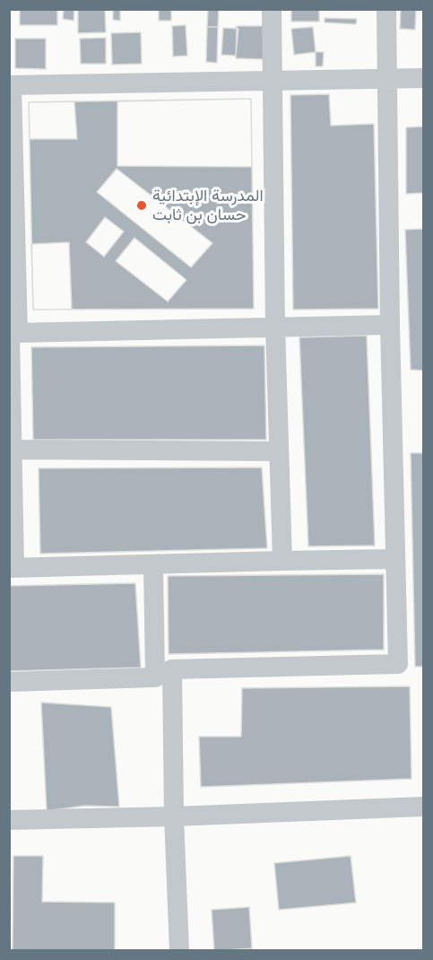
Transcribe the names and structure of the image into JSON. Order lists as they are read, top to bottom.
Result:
{
  "places": ["المدرسة الإبتدائية حسان بن ثابت"]
}
